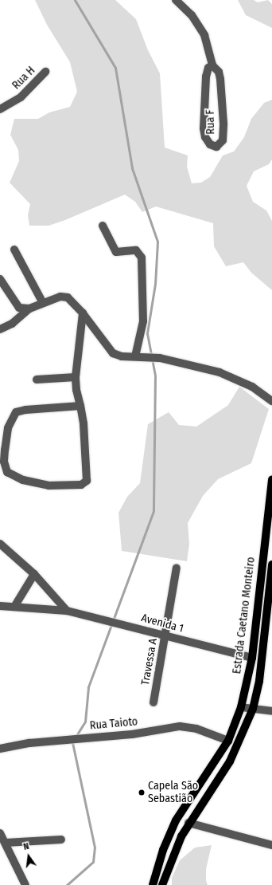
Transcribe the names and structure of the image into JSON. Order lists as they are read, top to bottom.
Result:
{
  "streets": {
    "main road": ["Estrada Caetano Monteiro"],
    "street": [
      "Rua H",
      "Rua F",
      "Avenida 1",
      "Travessa A",
      "Rua Taioto"
    ]
  },
  "crossings": [
    ["Estrada Caetano Monteiro", "Avenida 1"],
    ["Estrada Caetano Monteiro", "Rua Taioto"],
    ["Avenida 1", "Travessa A"]
  ],
  "places": ["Capela São Sebastião"],
  "north": "top"
}
